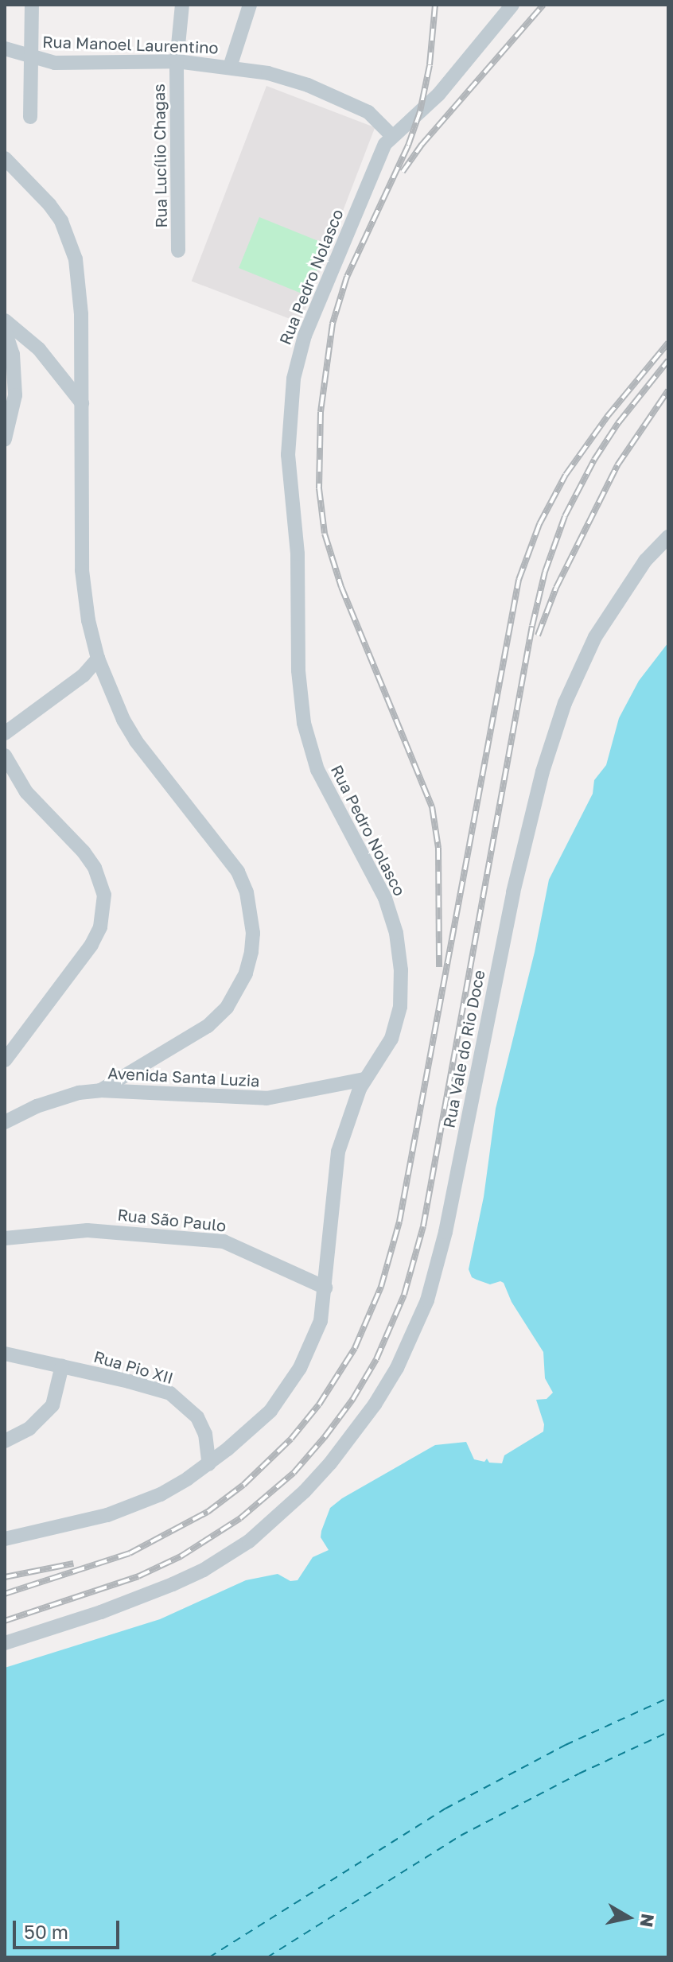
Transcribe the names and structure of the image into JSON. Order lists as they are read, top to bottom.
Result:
{
  "streets": {
    "street": [
      "Rua Manoel Laurentino",
      "Rua Lucílio Chagas",
      "Rua Pedro Nolasco",
      "Rua Vale do Rio Doce",
      "Avenida Santa Luzia",
      "Rua São Paulo",
      "Rua Pio XII"
    ]
  },
  "crossings": [
    ["Rua Manoel Laurentino", "Rua Lucílio Chagas"],
    ["Rua Manoel Laurentino", "Rua Pedro Nolasco"],
    ["Rua Pedro Nolasco", "Avenida Santa Luzia"],
    ["Rua Pedro Nolasco", "Rua São Paulo"],
    ["Rua Pedro Nolasco", "Rua Pio XII"]
  ],
  "scale_bar": "50 m",
  "north": "right"
}
